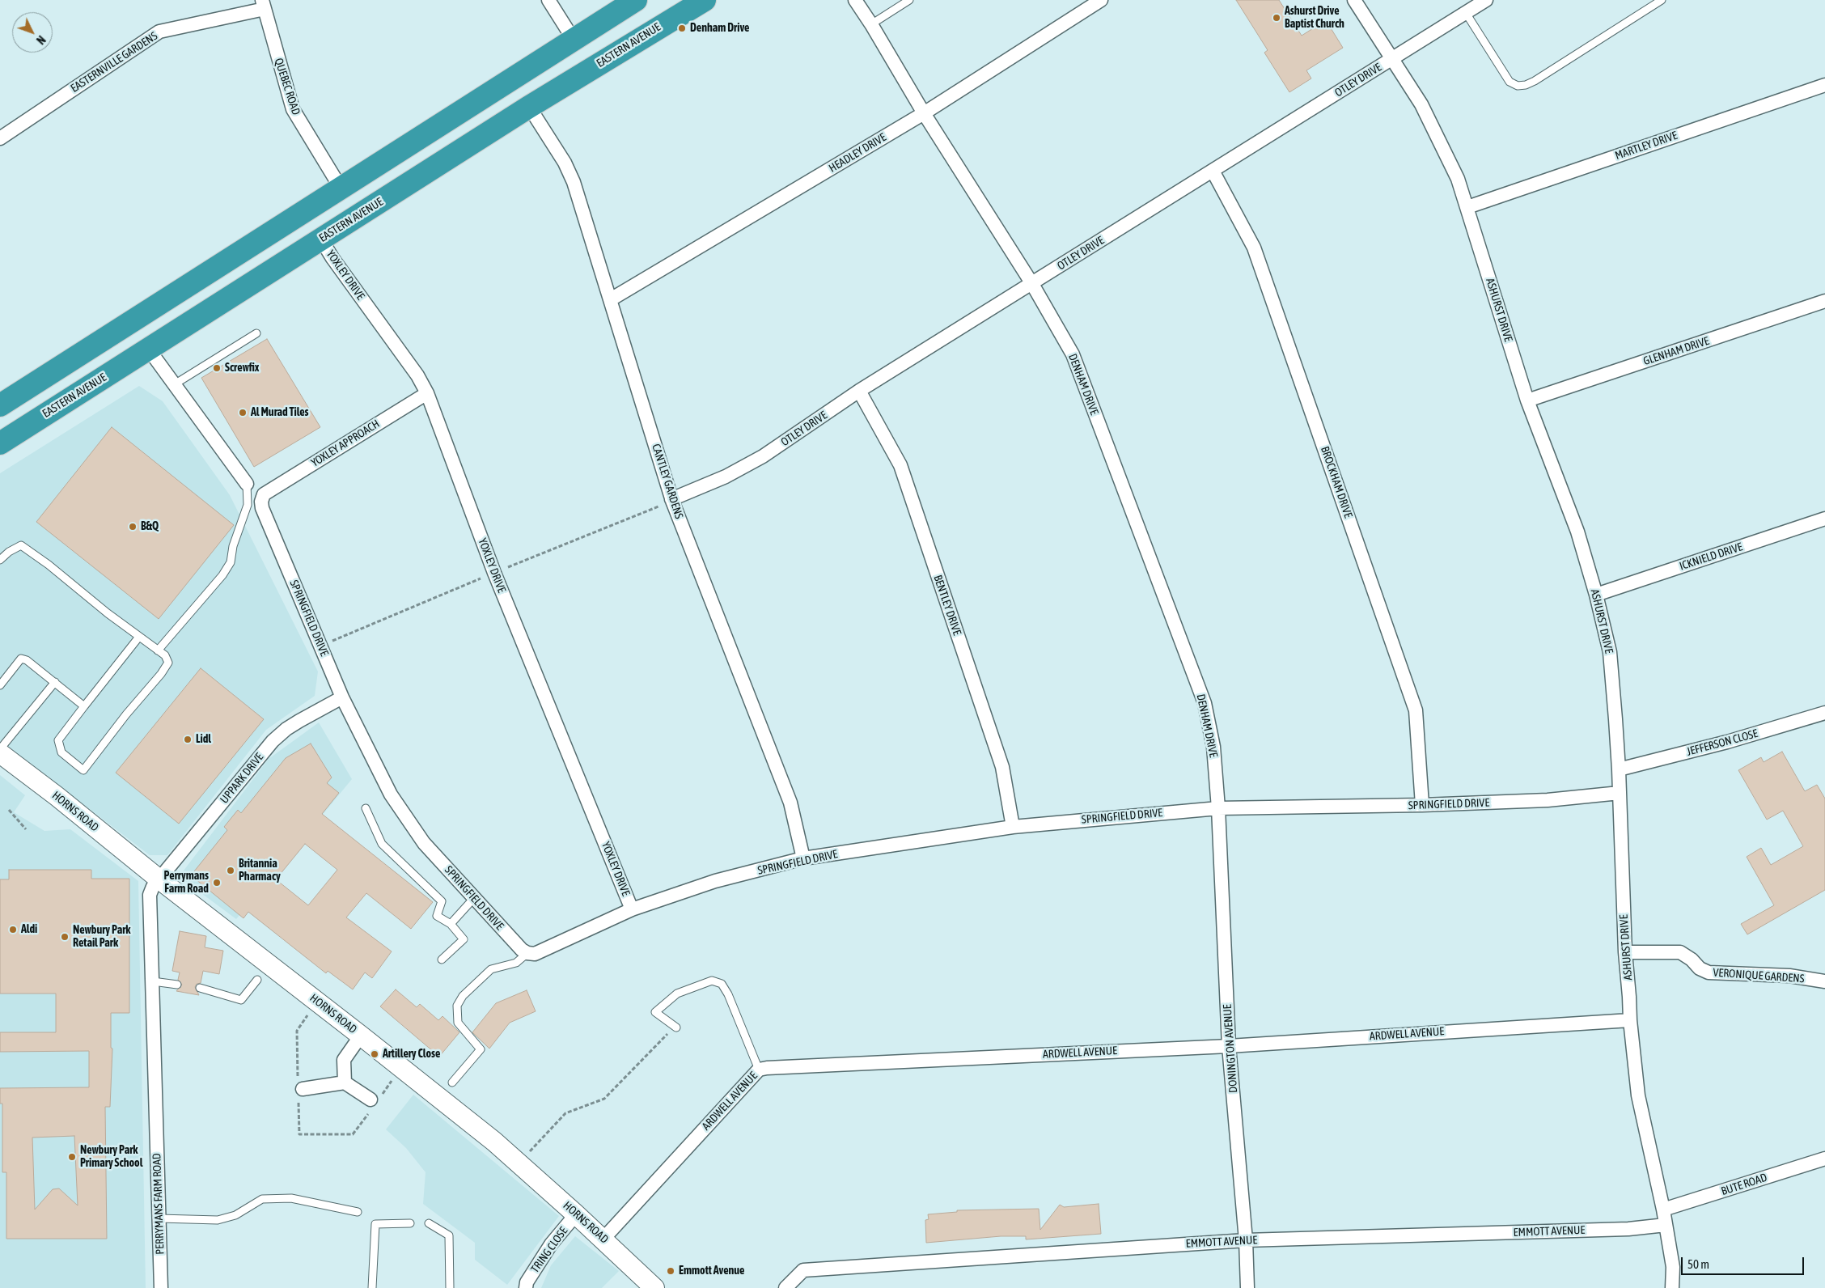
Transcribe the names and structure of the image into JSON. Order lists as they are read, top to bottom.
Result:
{
  "streets": {
    "highway": ["EASTERN AVENUE"],
    "street": [
      "EASTERNVILLE GARDENS",
      "OTLEY DRIVE",
      "QUEBEC ROAD",
      "MARTLEY DRIVE",
      "HEADLEY DRIVE",
      "YOXLEY DRIVE",
      "ASHURST DRIVE",
      "GLENHAM DRIVE",
      "DENHAM DRIVE",
      "YOXLEY APPROACH",
      "CANTLEY GARDENS",
      "BROCKHAM DRIVE",
      "ICKNIELD DRIVE",
      "BENTLEY DRIVE",
      "SPRINGFIELD DRIVE",
      "JEFFERSON CLOSE",
      "UPPARK DRIVE",
      "HORNS ROAD",
      "VERONIQUE GARDENS",
      "ARDWELL AVENUE",
      "DONINGTON AVENUE",
      "BUTE ROAD",
      "PERRYMANS FARM ROAD",
      "EMMOTT AVENUE",
      "TRING CLOSE"
    ]
  },
  "crossings": [
    ["EASTERN AVENUE", "YOXLEY DRIVE"],
    ["EASTERN AVENUE", "CANTLEY GARDENS"],
    ["EASTERNVILLE GARDENS", "QUEBEC ROAD"],
    ["OTLEY DRIVE", "ASHURST DRIVE"],
    ["OTLEY DRIVE", "DENHAM DRIVE"],
    ["OTLEY DRIVE", "CANTLEY GARDENS"],
    ["OTLEY DRIVE", "BROCKHAM DRIVE"],
    ["OTLEY DRIVE", "BENTLEY DRIVE"],
    ["MARTLEY DRIVE", "ASHURST DRIVE"],
    ["HEADLEY DRIVE", "DENHAM DRIVE"],
    ["HEADLEY DRIVE", "CANTLEY GARDENS"],
    ["YOXLEY DRIVE", "YOXLEY APPROACH"],
    ["YOXLEY DRIVE", "SPRINGFIELD DRIVE"],
    ["ASHURST DRIVE", "GLENHAM DRIVE"],
    ["ASHURST DRIVE", "ICKNIELD DRIVE"],
    ["ASHURST DRIVE", "SPRINGFIELD DRIVE"],
    ["ASHURST DRIVE", "JEFFERSON CLOSE"],
    ["ASHURST DRIVE", "VERONIQUE GARDENS"],
    ["ASHURST DRIVE", "ARDWELL AVENUE"],
    ["ASHURST DRIVE", "BUTE ROAD"],
    ["ASHURST DRIVE", "EMMOTT AVENUE"],
    ["DENHAM DRIVE", "SPRINGFIELD DRIVE"],
    ["DENHAM DRIVE", "DONINGTON AVENUE"],
    ["YOXLEY APPROACH", "SPRINGFIELD DRIVE"],
    ["CANTLEY GARDENS", "SPRINGFIELD DRIVE"],
    ["BROCKHAM DRIVE", "SPRINGFIELD DRIVE"],
    ["BENTLEY DRIVE", "SPRINGFIELD DRIVE"],
    ["SPRINGFIELD DRIVE", "UPPARK DRIVE"],
    ["SPRINGFIELD DRIVE", "DONINGTON AVENUE"],
    ["UPPARK DRIVE", "HORNS ROAD"],
    ["UPPARK DRIVE", "PERRYMANS FARM ROAD"],
    ["HORNS ROAD", "ARDWELL AVENUE"],
    ["HORNS ROAD", "PERRYMANS FARM ROAD"],
    ["HORNS ROAD", "TRING CLOSE"],
    ["ARDWELL AVENUE", "DONINGTON AVENUE"],
    ["DONINGTON AVENUE", "EMMOTT AVENUE"]
  ],
  "places": [
    "Ashurst Drive Baptist Church",
    "Denham Drive",
    "Screwfix",
    "Al Murad Tiles",
    "B&Q",
    "Lidl",
    "Britannia Pharmacy",
    "Perrymans Farm Road",
    "Aldi",
    "Newbury Park Retail Park",
    "Artillery Close",
    "Newbury Park Primary School",
    "Emmott Avenue"
  ],
  "scale_bar": "50 m",
  "north": "bottom right"
}
